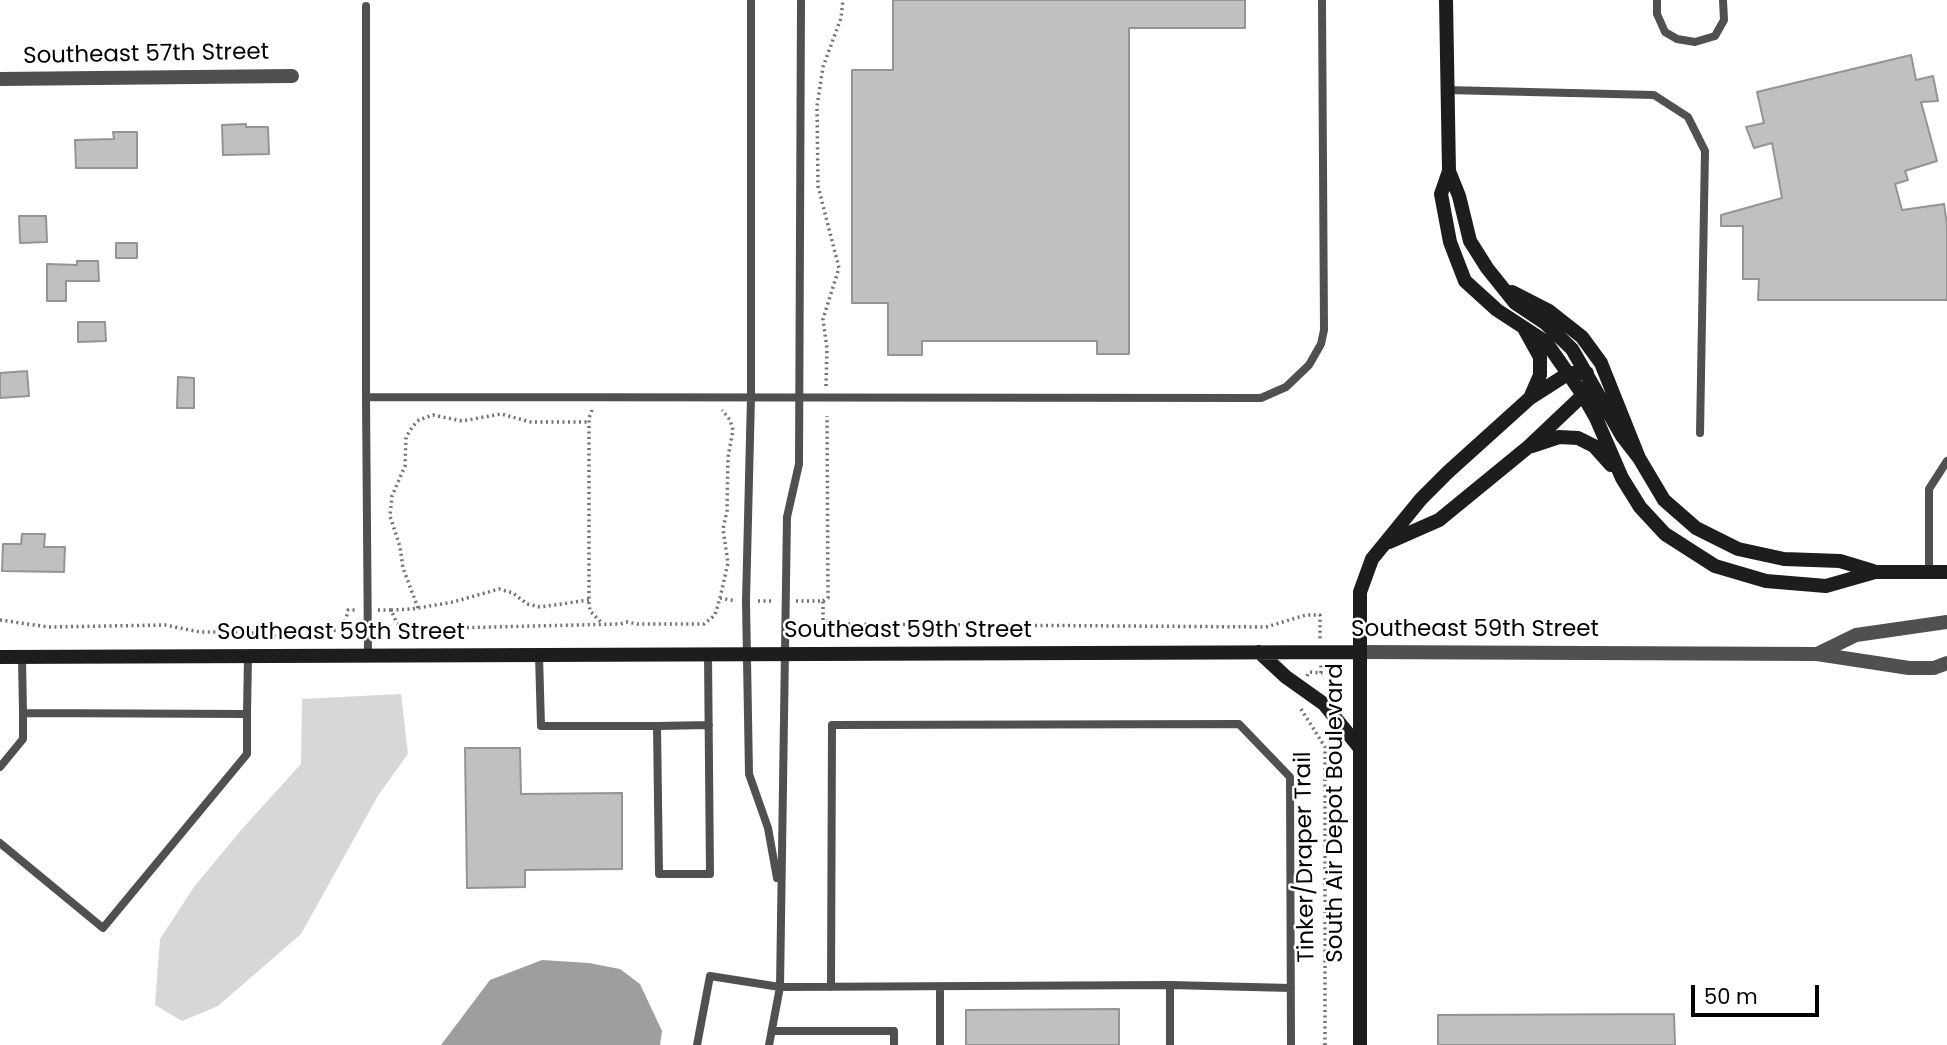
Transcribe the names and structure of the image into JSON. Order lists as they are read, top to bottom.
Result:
{
  "streets": {
    "main road": ["Southeast 59th Street", "South Air Depot Boulevard"],
    "street": ["Southeast 57th Street"],
    "path": ["Tinker/Draper Trail"]
  },
  "crossings": [
    ["Southeast 59th Street", "South Air Depot Boulevard"]
  ],
  "scale_bar": "50 m"
}
